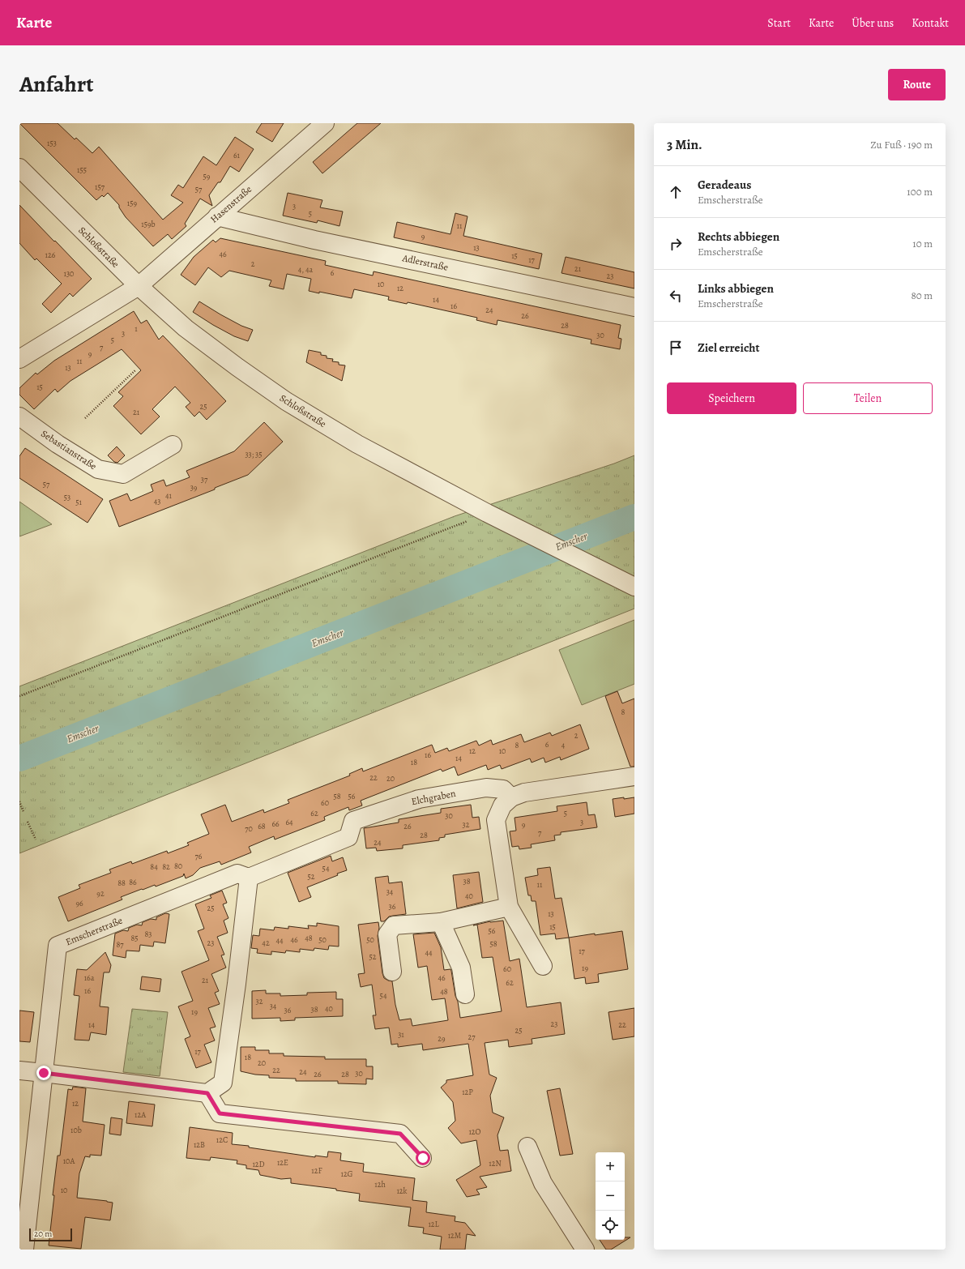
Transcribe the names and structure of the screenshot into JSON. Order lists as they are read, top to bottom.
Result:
{
  "streets": {
    "street": [
      "Hasenstraße",
      "Schloßstraße",
      "Adlerstraße",
      "Sebastianstraße",
      "Elchgraben",
      "Emscherstraße"
    ]
  },
  "crossings": [
    ["Hasenstraße", "Schloßstraße"],
    ["Hasenstraße", "Adlerstraße"],
    ["Elchgraben", "Emscherstraße"]
  ],
  "water": ["Emscher"],
  "house_numbers": [
    "153",
    "61",
    "155",
    "59",
    "157",
    "57",
    "159",
    "3",
    "5",
    "159b",
    "11",
    "9",
    "13",
    "46",
    "126",
    "15",
    "17",
    "2",
    "21",
    "4, 4a",
    "6",
    "130",
    "23",
    "10",
    "12",
    "14",
    "16",
    "24",
    "26",
    "28",
    "1",
    "3",
    "30",
    "5",
    "7",
    "9",
    "11",
    "13",
    "15",
    "25",
    "21",
    "33; 35",
    "37",
    "57",
    "39",
    "41",
    "53",
    "43",
    "51",
    "8",
    "2",
    "6",
    "8",
    "4",
    "12",
    "10",
    "16",
    "14",
    "18",
    "22",
    "20",
    "58",
    "56",
    "60",
    "62",
    "5",
    "30",
    "64",
    "3",
    "66",
    "32",
    "9",
    "68",
    "26",
    "70",
    "7",
    "28",
    "24",
    "76",
    "80",
    "84",
    "82",
    "54",
    "52",
    "38",
    "86",
    "88",
    "11",
    "34",
    "92",
    "40",
    "96",
    "36",
    "25",
    "13",
    "15",
    "56",
    "83",
    "85",
    "48",
    "46",
    "50",
    "50",
    "44",
    "23",
    "42",
    "58",
    "87",
    "17",
    "44",
    "52",
    "19",
    "60",
    "16a",
    "46",
    "21",
    "62",
    "16",
    "48",
    "54",
    "32",
    "34",
    "40",
    "38",
    "36",
    "19",
    "23",
    "14",
    "22",
    "25",
    "31",
    "27",
    "29",
    "17",
    "18",
    "20",
    "22",
    "24",
    "30",
    "26",
    "28",
    "12P",
    "12",
    "12A",
    "10b",
    "12O",
    "12C",
    "12B",
    "10A",
    "12E",
    "12N",
    "12D",
    "12F",
    "12G",
    "12h",
    "10",
    "12k",
    "12L",
    "12M"
  ],
  "scale_bar": "20 m",
  "page": {
    "header": "Karte",
    "nav": [
      "Start",
      "Karte",
      "Über uns",
      "Kontakt"
    ],
    "title": "Anfahrt",
    "buttons": [
      "Route",
      ["Speichern", "Teilen"]
    ],
    "heading": ["3 Min.", "Zu Fuß · 190 m"],
    "list": [
      ["Geradeaus", "Emscherstraße", "100 m"],
      ["Rechts abbiegen", "Emscherstraße", "10 m"],
      ["Links abbiegen", "Emscherstraße", "80 m"],
      "Ziel erreicht"
    ],
    "map_buttons": ["+", "−"],
    "scale": "20 m"
  }
}
